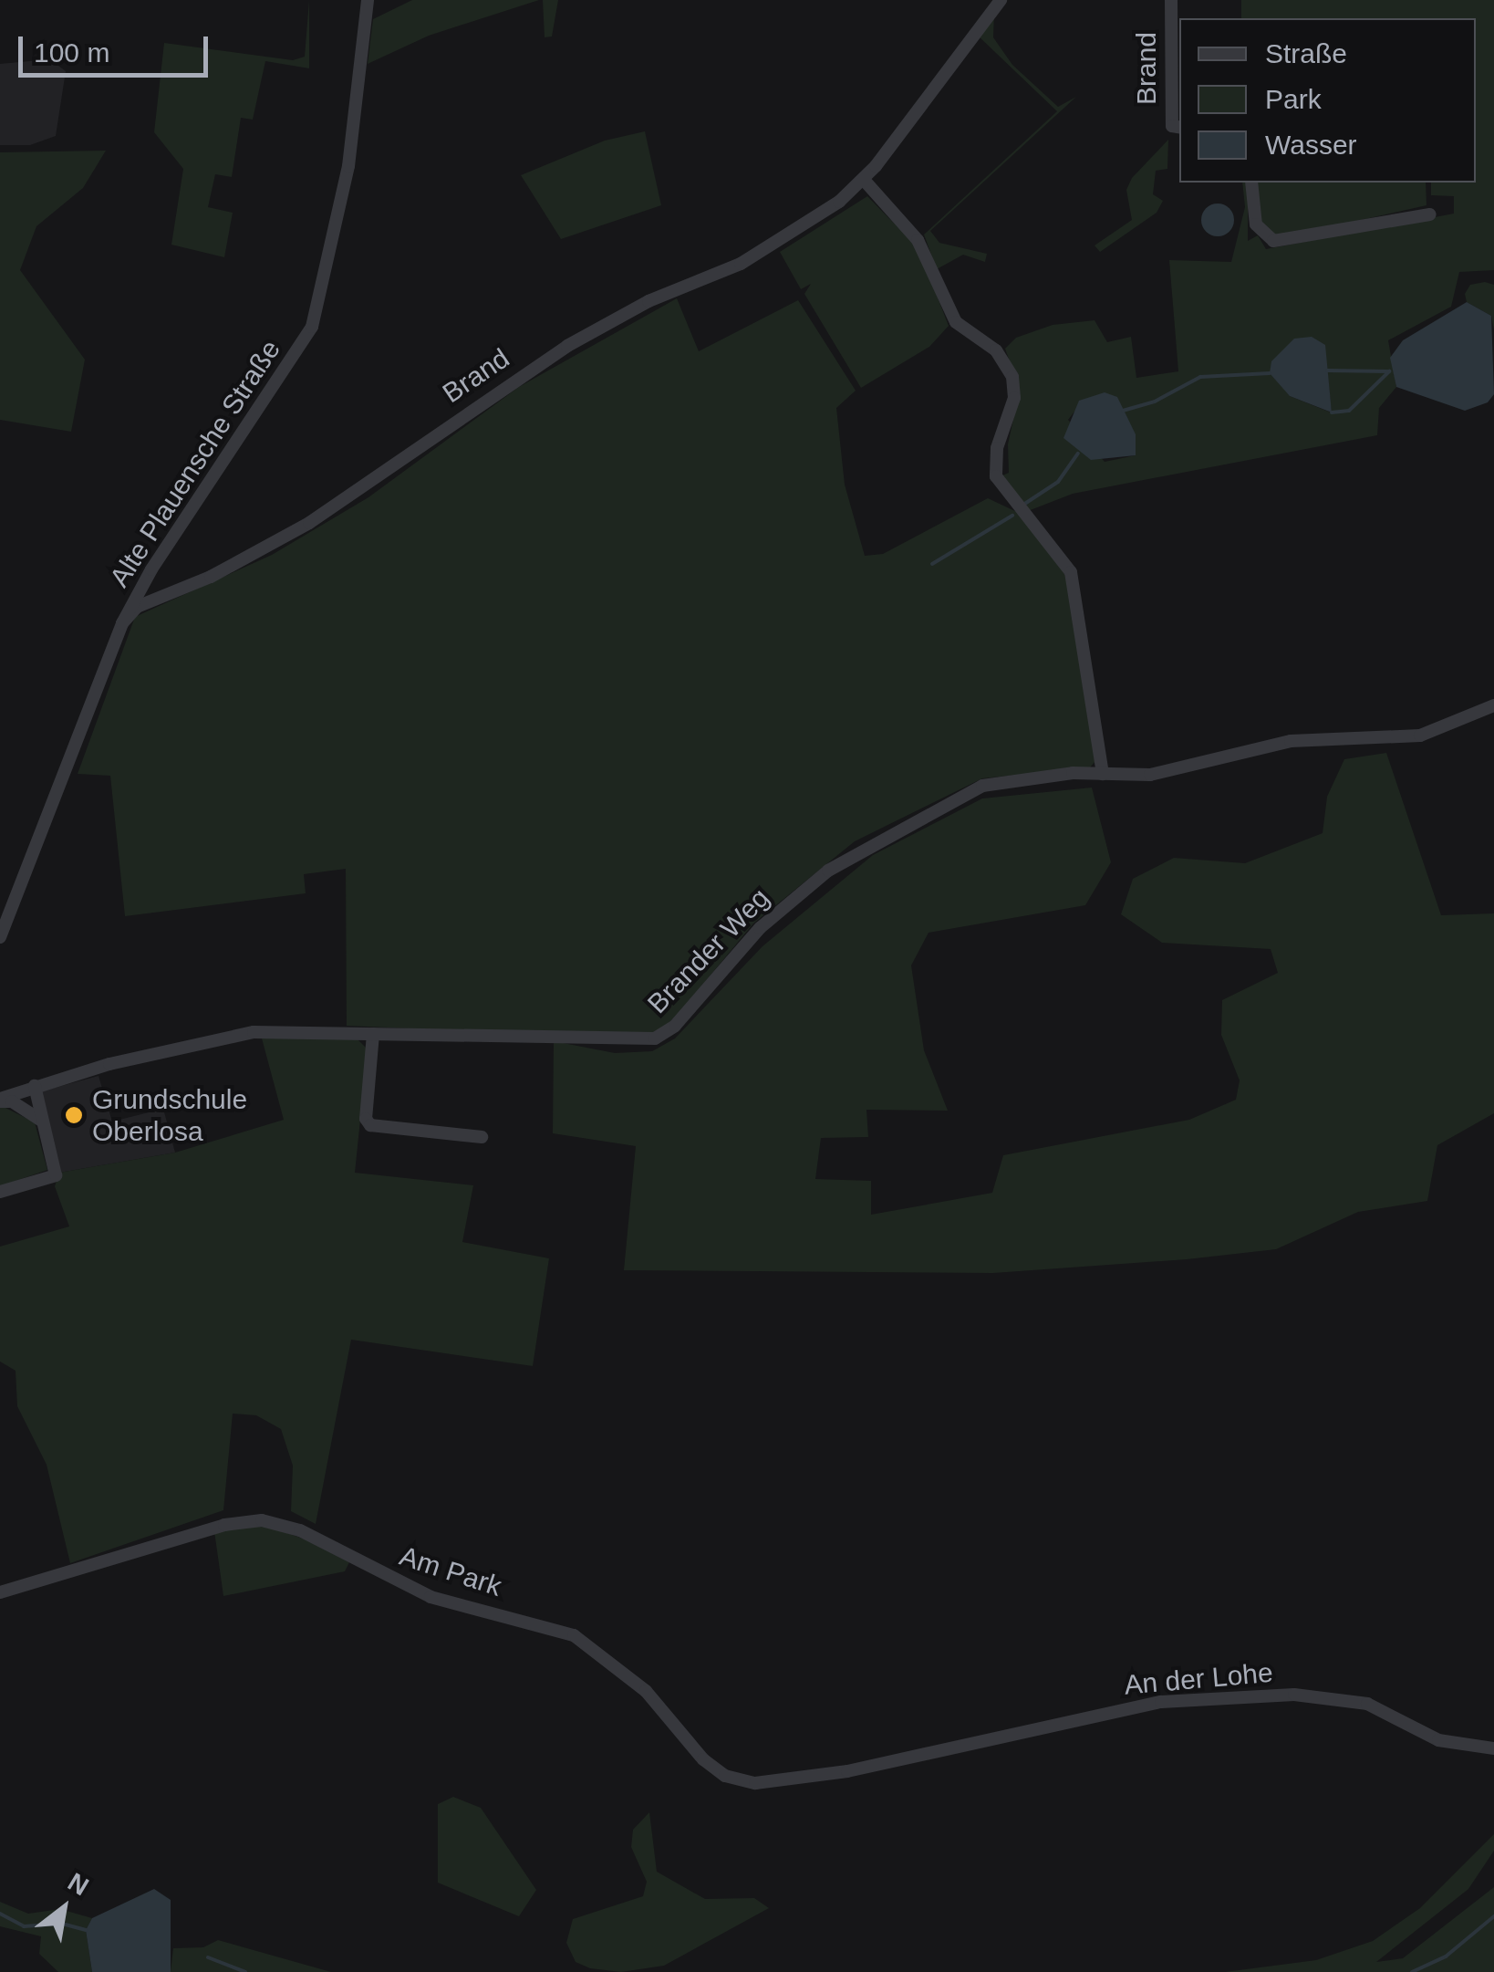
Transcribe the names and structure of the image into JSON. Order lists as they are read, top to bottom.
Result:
{
  "streets": {
    "street": [
      "Brand",
      "Alte Plauensche Straße",
      "Brander Weg",
      "Am Park",
      "An der Lohe"
    ]
  },
  "crossings": [
    ["Brand", "Alte Plauensche Straße"],
    ["Am Park", "An der Lohe"]
  ],
  "places": ["Grundschule Oberlosa"],
  "legend": ["Straße", "Park", "Wasser"],
  "scale_bar": "100 m",
  "north": "top right"
}
